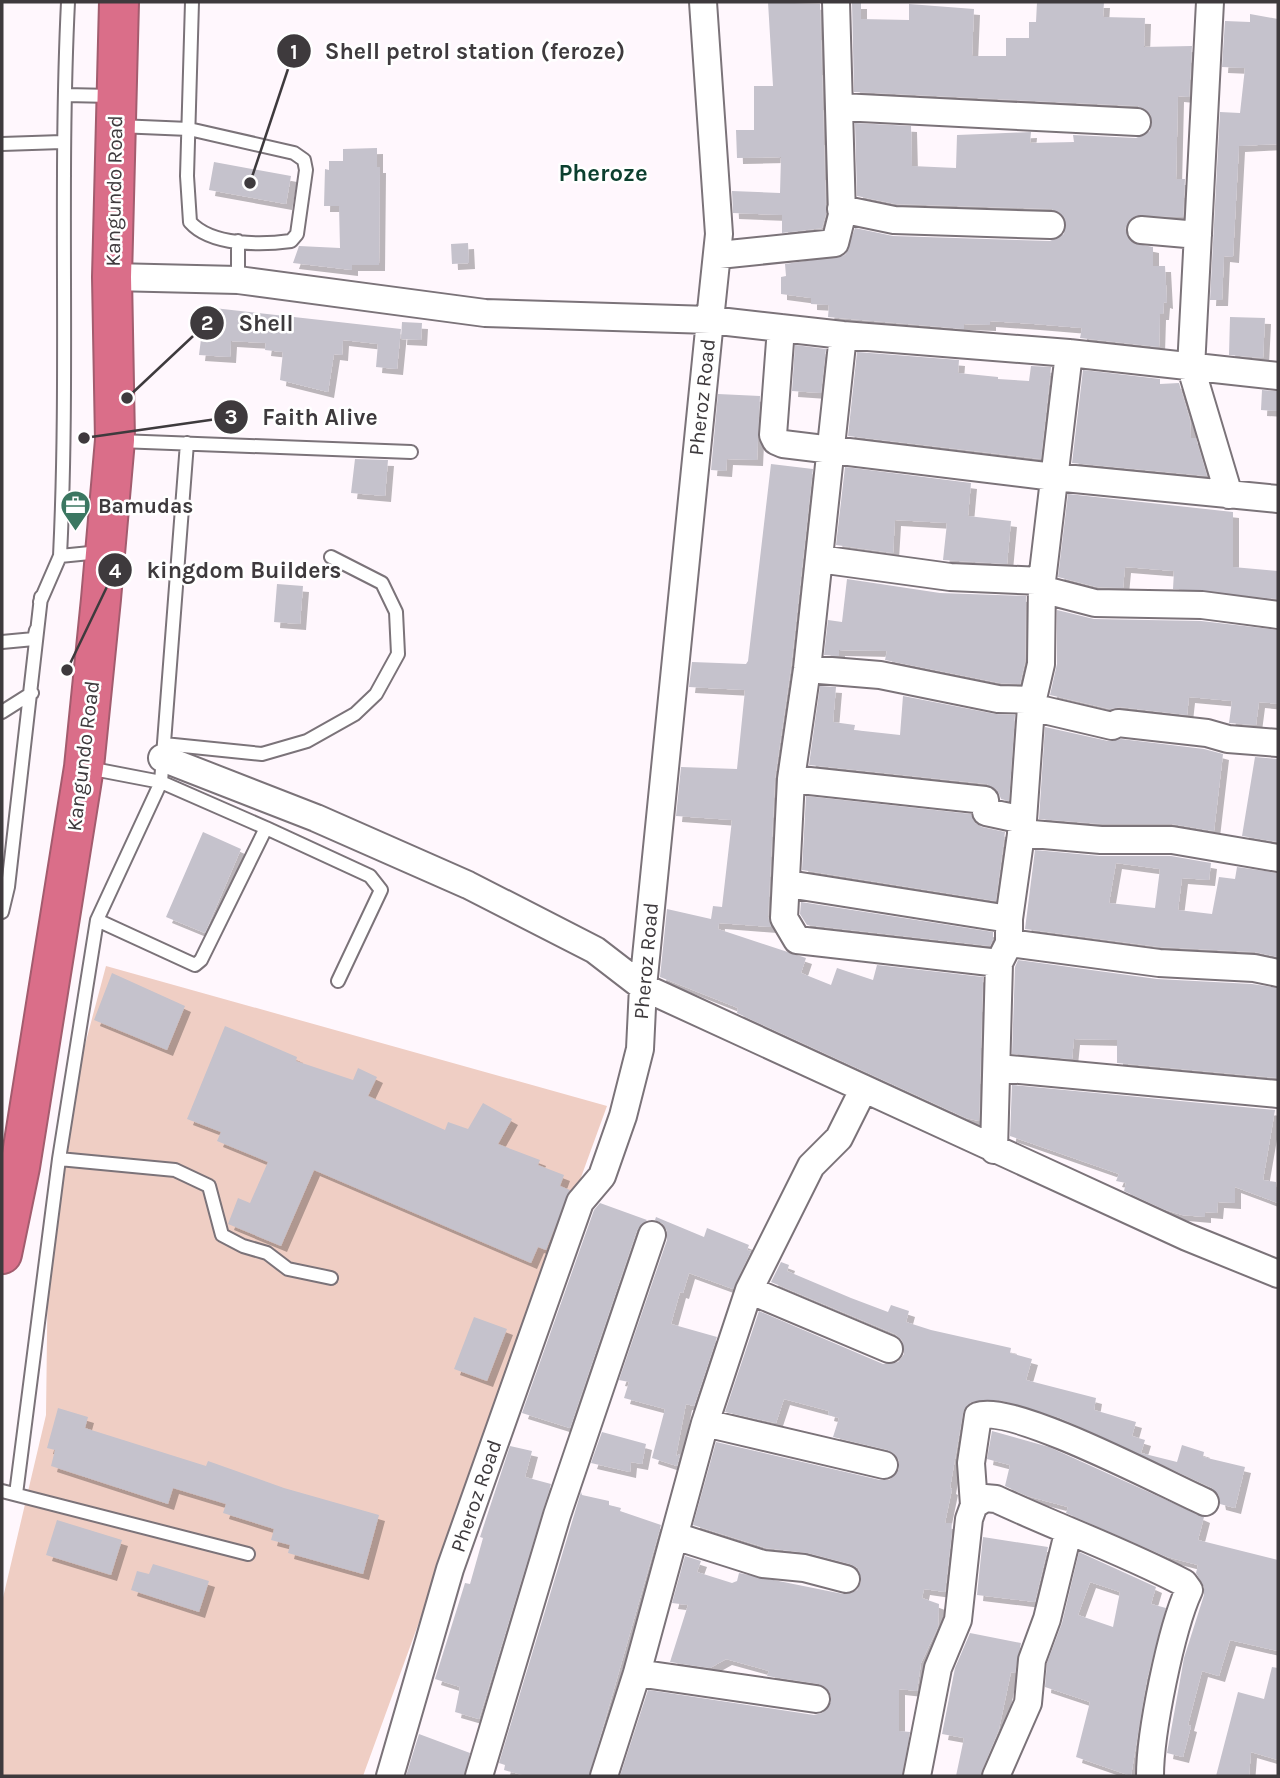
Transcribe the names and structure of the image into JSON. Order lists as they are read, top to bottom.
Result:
{
  "streets": {
    "highway": ["Kangundo Road"],
    "street": ["Pheroz Road"]
  },
  "crossings": [
    ["Kangundo Road", "Pheroz Road"]
  ],
  "districts": ["Pheroze"],
  "places": {
    "other": [
      "Shell petrol station (feroze)",
      "Shell",
      "Faith Alive",
      "kingdom Builders"
    ],
    "office": ["Bamudas"]
  }
}
